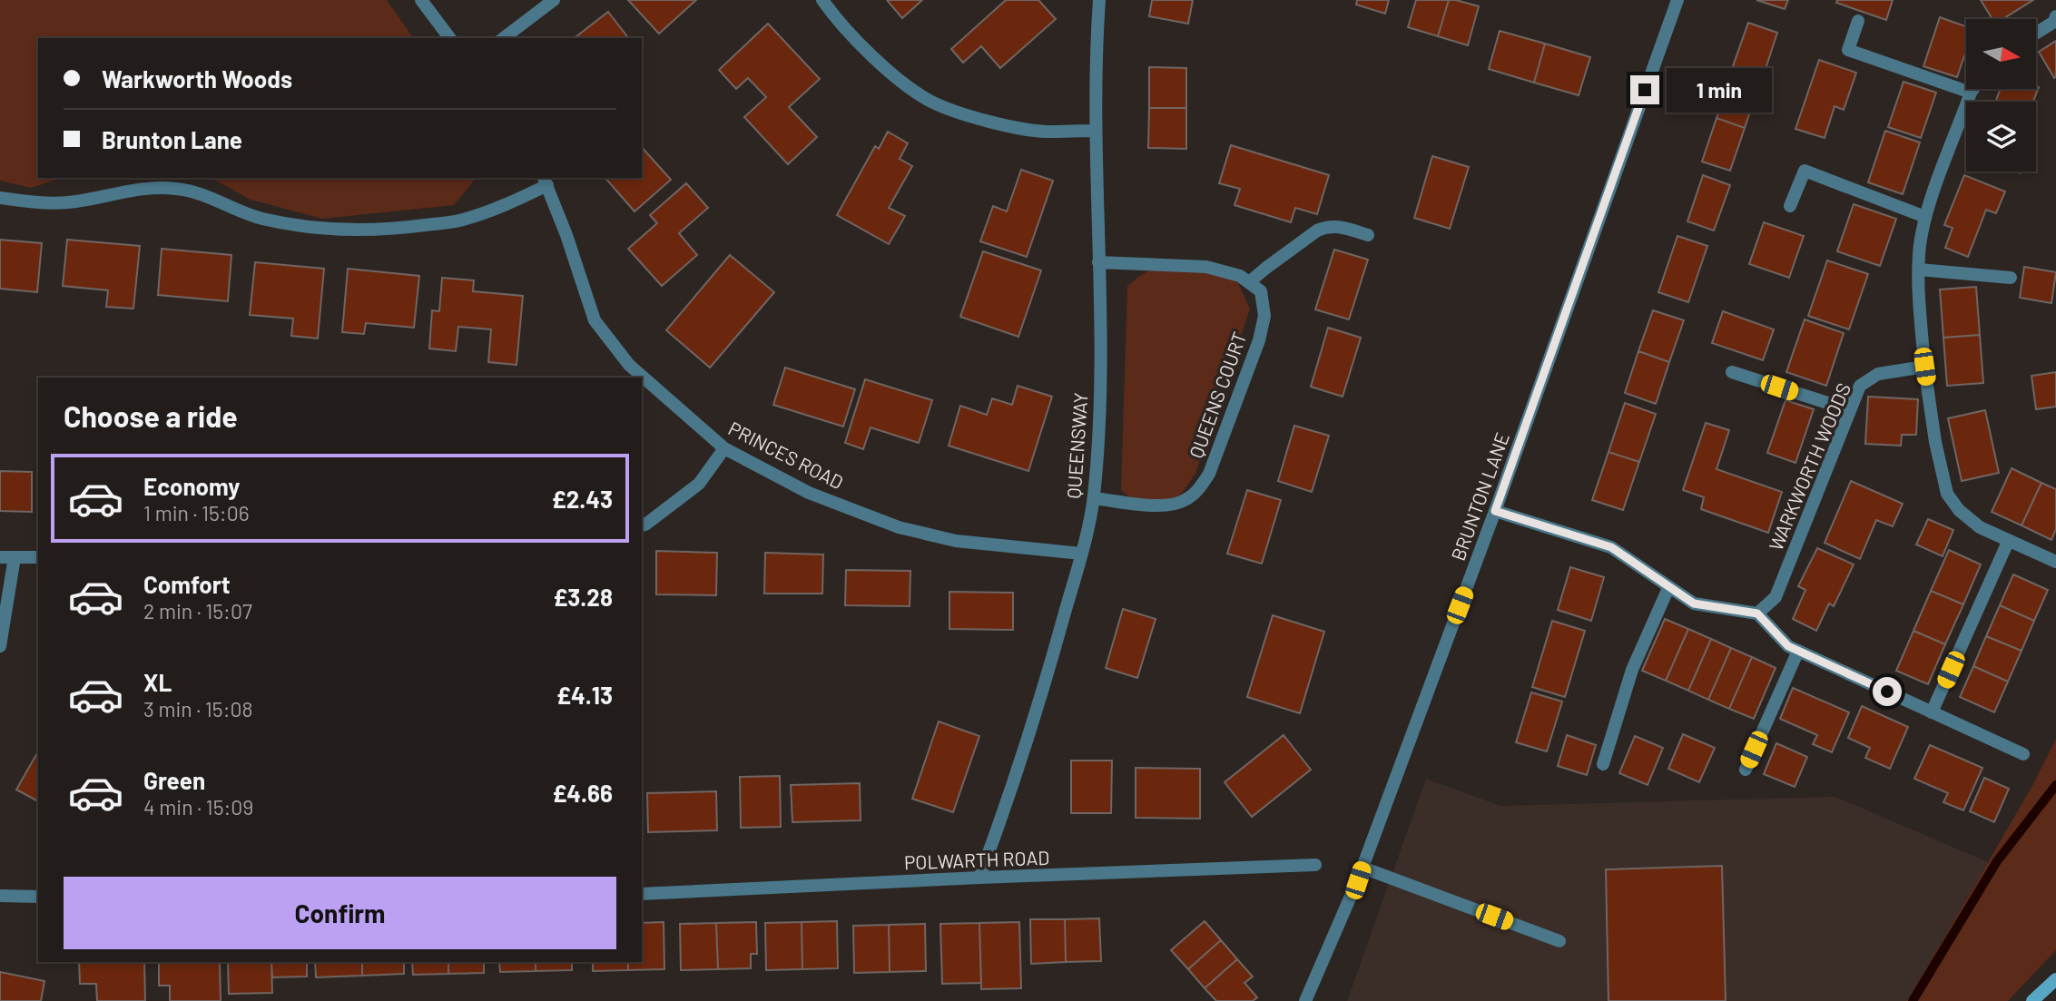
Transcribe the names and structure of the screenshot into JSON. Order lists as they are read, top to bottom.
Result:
{
  "streets": {
    "street": [
      "QUEENS COURT",
      "QUEENSWAY",
      "PRINCES ROAD",
      "WARKWORTH WOODS",
      "BRUNTON LANE",
      "POLWARTH ROAD"
    ]
  },
  "crossings": [
    ["QUEENS COURT", "QUEENSWAY"],
    ["QUEENSWAY", "PRINCES ROAD"],
    ["QUEENSWAY", "POLWARTH ROAD"]
  ],
  "north": "right",
  "page": {
    "banner": ["Warkworth Woods", "Brunton Lane"],
    "bubble": "1 min",
    "heading": "Choose a ride",
    "list": [
      {
        "name": "Economy",
        "note": "1 min · 15:06",
        "value": "£2.43"
      },
      {
        "name": "Comfort",
        "note": "2 min · 15:07",
        "value": "£3.28"
      },
      {
        "name": "XL",
        "note": "3 min · 15:08",
        "value": "£4.13"
      },
      {
        "name": "Green",
        "note": "4 min · 15:09",
        "value": "£4.66"
      }
    ],
    "buttons": "Confirm"
  }
}
